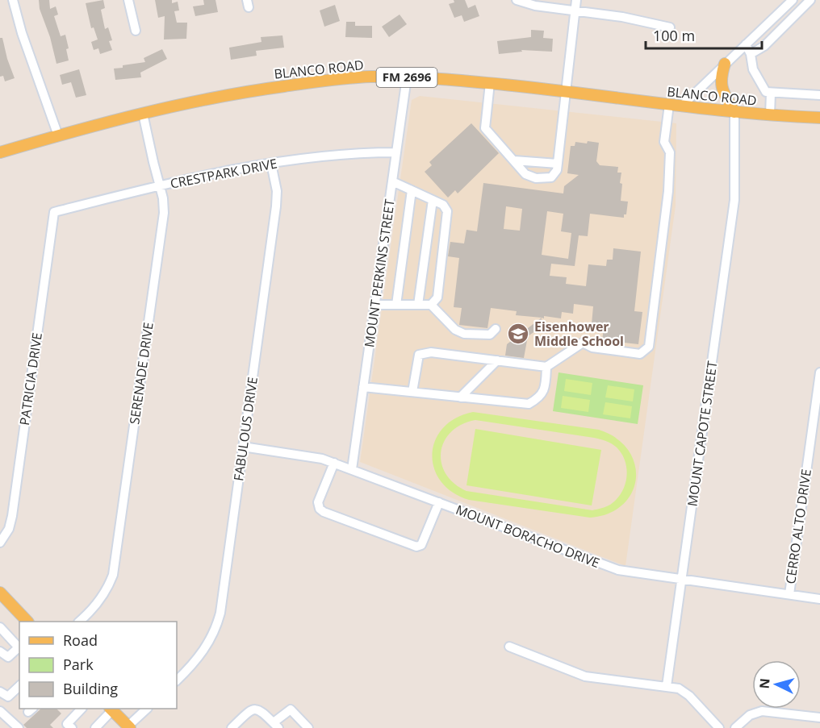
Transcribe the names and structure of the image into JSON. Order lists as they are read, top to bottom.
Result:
{
  "streets": {
    "main road": ["BLANCO ROAD", "FM 2696"],
    "street": [
      "CRESTPARK DRIVE",
      "MOUNT PERKINS STREET",
      "SERENADE DRIVE",
      "PATRICIA DRIVE",
      "FABULOUS DRIVE",
      "MOUNT CAPOTE STREET",
      "CERRO ALTO DRIVE",
      "MOUNT BORACHO DRIVE"
    ]
  },
  "crossings": [
    ["BLANCO ROAD", "MOUNT PERKINS STREET"],
    ["BLANCO ROAD", "SERENADE DRIVE"],
    ["BLANCO ROAD", "MOUNT CAPOTE STREET"],
    ["CRESTPARK DRIVE", "MOUNT PERKINS STREET"],
    ["CRESTPARK DRIVE", "SERENADE DRIVE"],
    ["CRESTPARK DRIVE", "PATRICIA DRIVE"],
    ["CRESTPARK DRIVE", "FABULOUS DRIVE"],
    ["MOUNT PERKINS STREET", "MOUNT BORACHO DRIVE"],
    ["FABULOUS DRIVE", "MOUNT BORACHO DRIVE"],
    ["MOUNT CAPOTE STREET", "MOUNT BORACHO DRIVE"],
    ["CERRO ALTO DRIVE", "MOUNT BORACHO DRIVE"]
  ],
  "places": {
    "school or university": ["Eisenhower Middle School"]
  },
  "legend": ["Road", "Park", "Building"],
  "scale_bar": "100 m",
  "north": "left"
}
